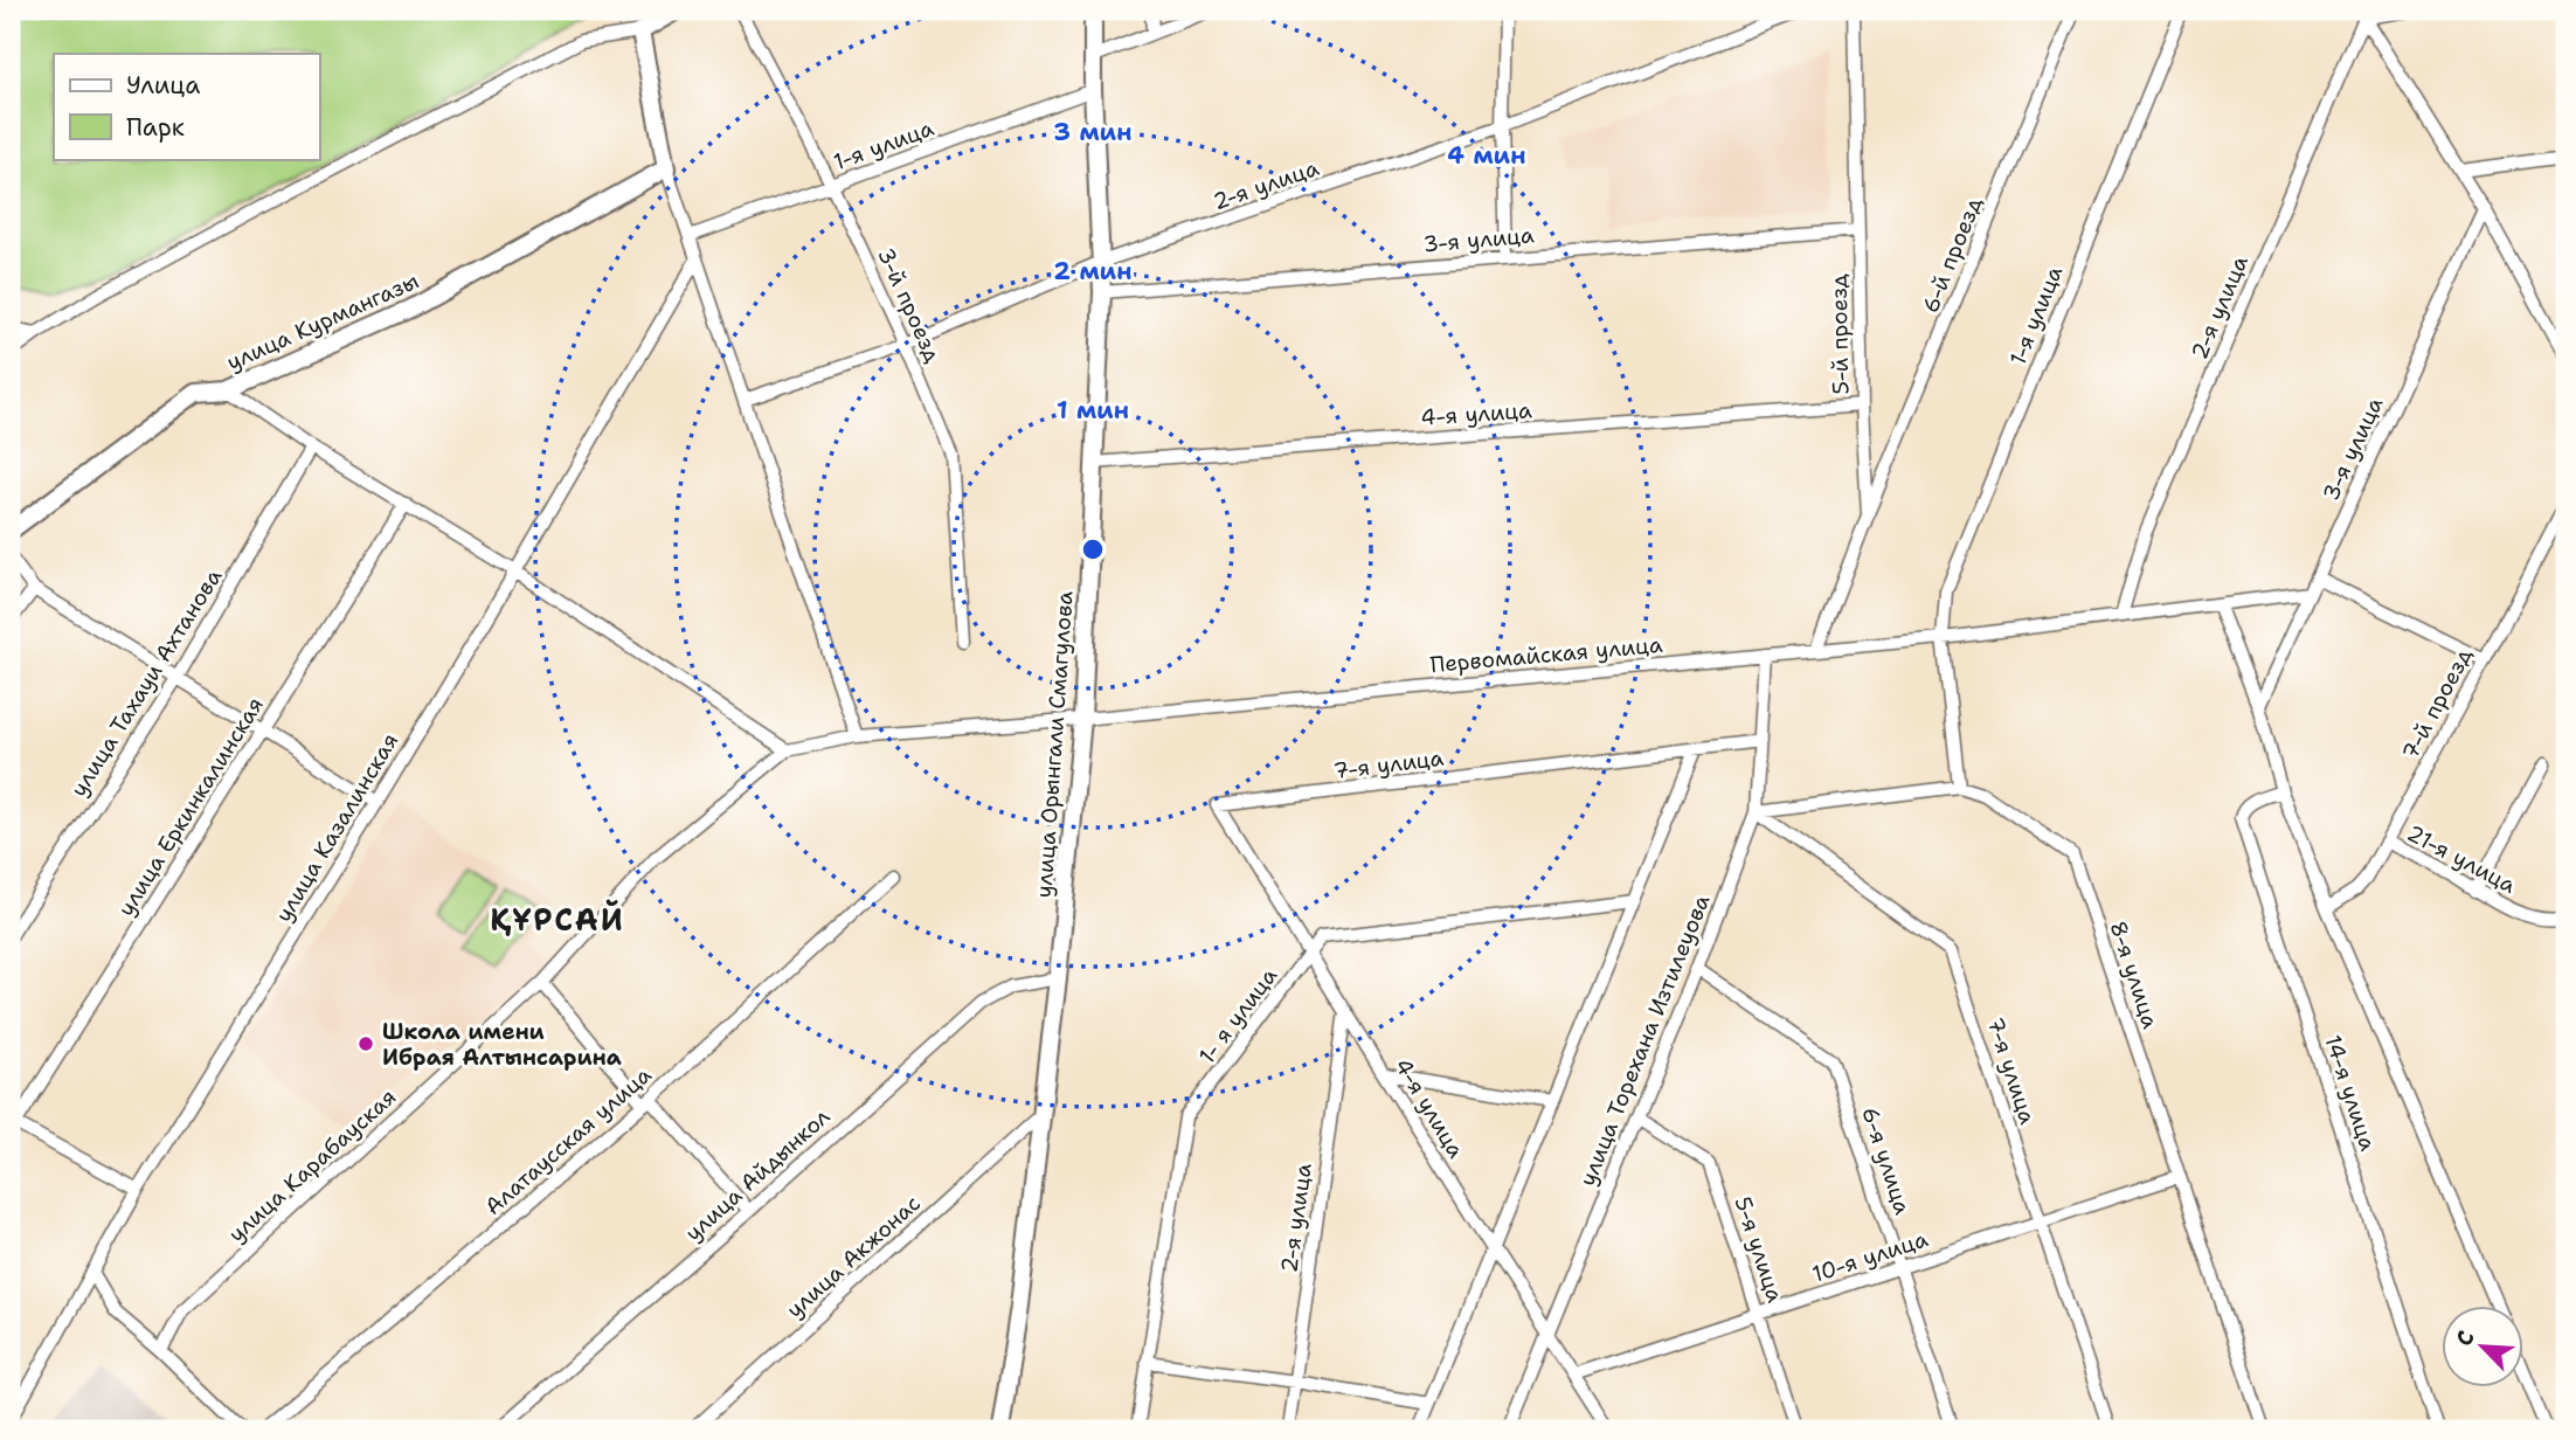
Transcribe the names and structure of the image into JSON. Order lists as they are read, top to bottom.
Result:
{
  "streets": {
    "main road": ["улица Курмангазы", "улица Орынгали Смагулова"],
    "street": [
      "1-я улица",
      "2-я улица",
      "3-я улица",
      "6-й проезд",
      "3-й проезд",
      "5-й проезд",
      "4-я улица",
      "Первомайская улица",
      "улица Тахауи Ахтанова",
      "7-й проезд",
      "7-я улица",
      "улица Еркинкалинская",
      "улица Казалинская",
      "21-я улица",
      "8-я улица",
      "1- я улица",
      "улица Торехана Изтилеуова",
      "14-я улица",
      "Алатаусская улица",
      "6-я улица",
      "улица Карабауская",
      "улица Айдынкол",
      "5-я улица",
      "улица Акжонас",
      "10-я улица"
    ]
  },
  "crossings": [
    ["1-я улица", "3-й проезд"],
    ["1-я улица", "Первомайская улица"],
    ["1-я улица", "улица Орынгали Смагулова"],
    ["1-я улица", "8-я улица"],
    ["2-я улица", "3-й проезд"],
    ["2-я улица", "4-я улица"],
    ["2-я улица", "Первомайская улица"],
    ["2-я улица", "улица Орынгали Смагулова"],
    ["3-я улица", "5-й проезд"],
    ["3-я улица", "Первомайская улица"],
    ["3-я улица", "улица Орынгали Смагулова"],
    ["6-й проезд", "5-й проезд"],
    ["5-й проезд", "4-я улица"],
    ["5-й проезд", "Первомайская улица"],
    ["4-я улица", "улица Орынгали Смагулова"],
    ["4-я улица", "7-я улица"],
    ["4-я улица", "1- я улица"],
    ["4-я улица", "улица Торехана Изтилеуова"],
    ["4-я улица", "10-я улица"],
    ["Первомайская улица", "улица Орынгали Смагулова"],
    ["Первомайская улица", "улица Торехана Изтилеуова"],
    ["Первомайская улица", "улица Карабауская"],
    ["7-й проезд", "21-я улица"],
    ["улица Орынгали Смагулова", "улица Айдынкол"],
    ["улица Орынгали Смагулова", "улица Акжонас"],
    ["7-я улица", "улица Торехана Изтилеуова"],
    ["7-я улица", "10-я улица"],
    ["8-я улица", "10-я улица"],
    ["улица Торехана Изтилеуова", "6-я улица"],
    ["улица Торехана Изтилеуова", "5-я улица"],
    ["6-я улица", "10-я улица"],
    ["5-я улица", "10-я улица"]
  ],
  "districts": ["ҚҰРСАЙ"],
  "places": ["Школа имени Ибрая Алтынсарина"],
  "legend": ["Улица", "Парк"],
  "north": "top left",
  "rings": [
    "3 мин",
    "4 мин",
    "2 мин",
    "1 мин"
  ]
}
